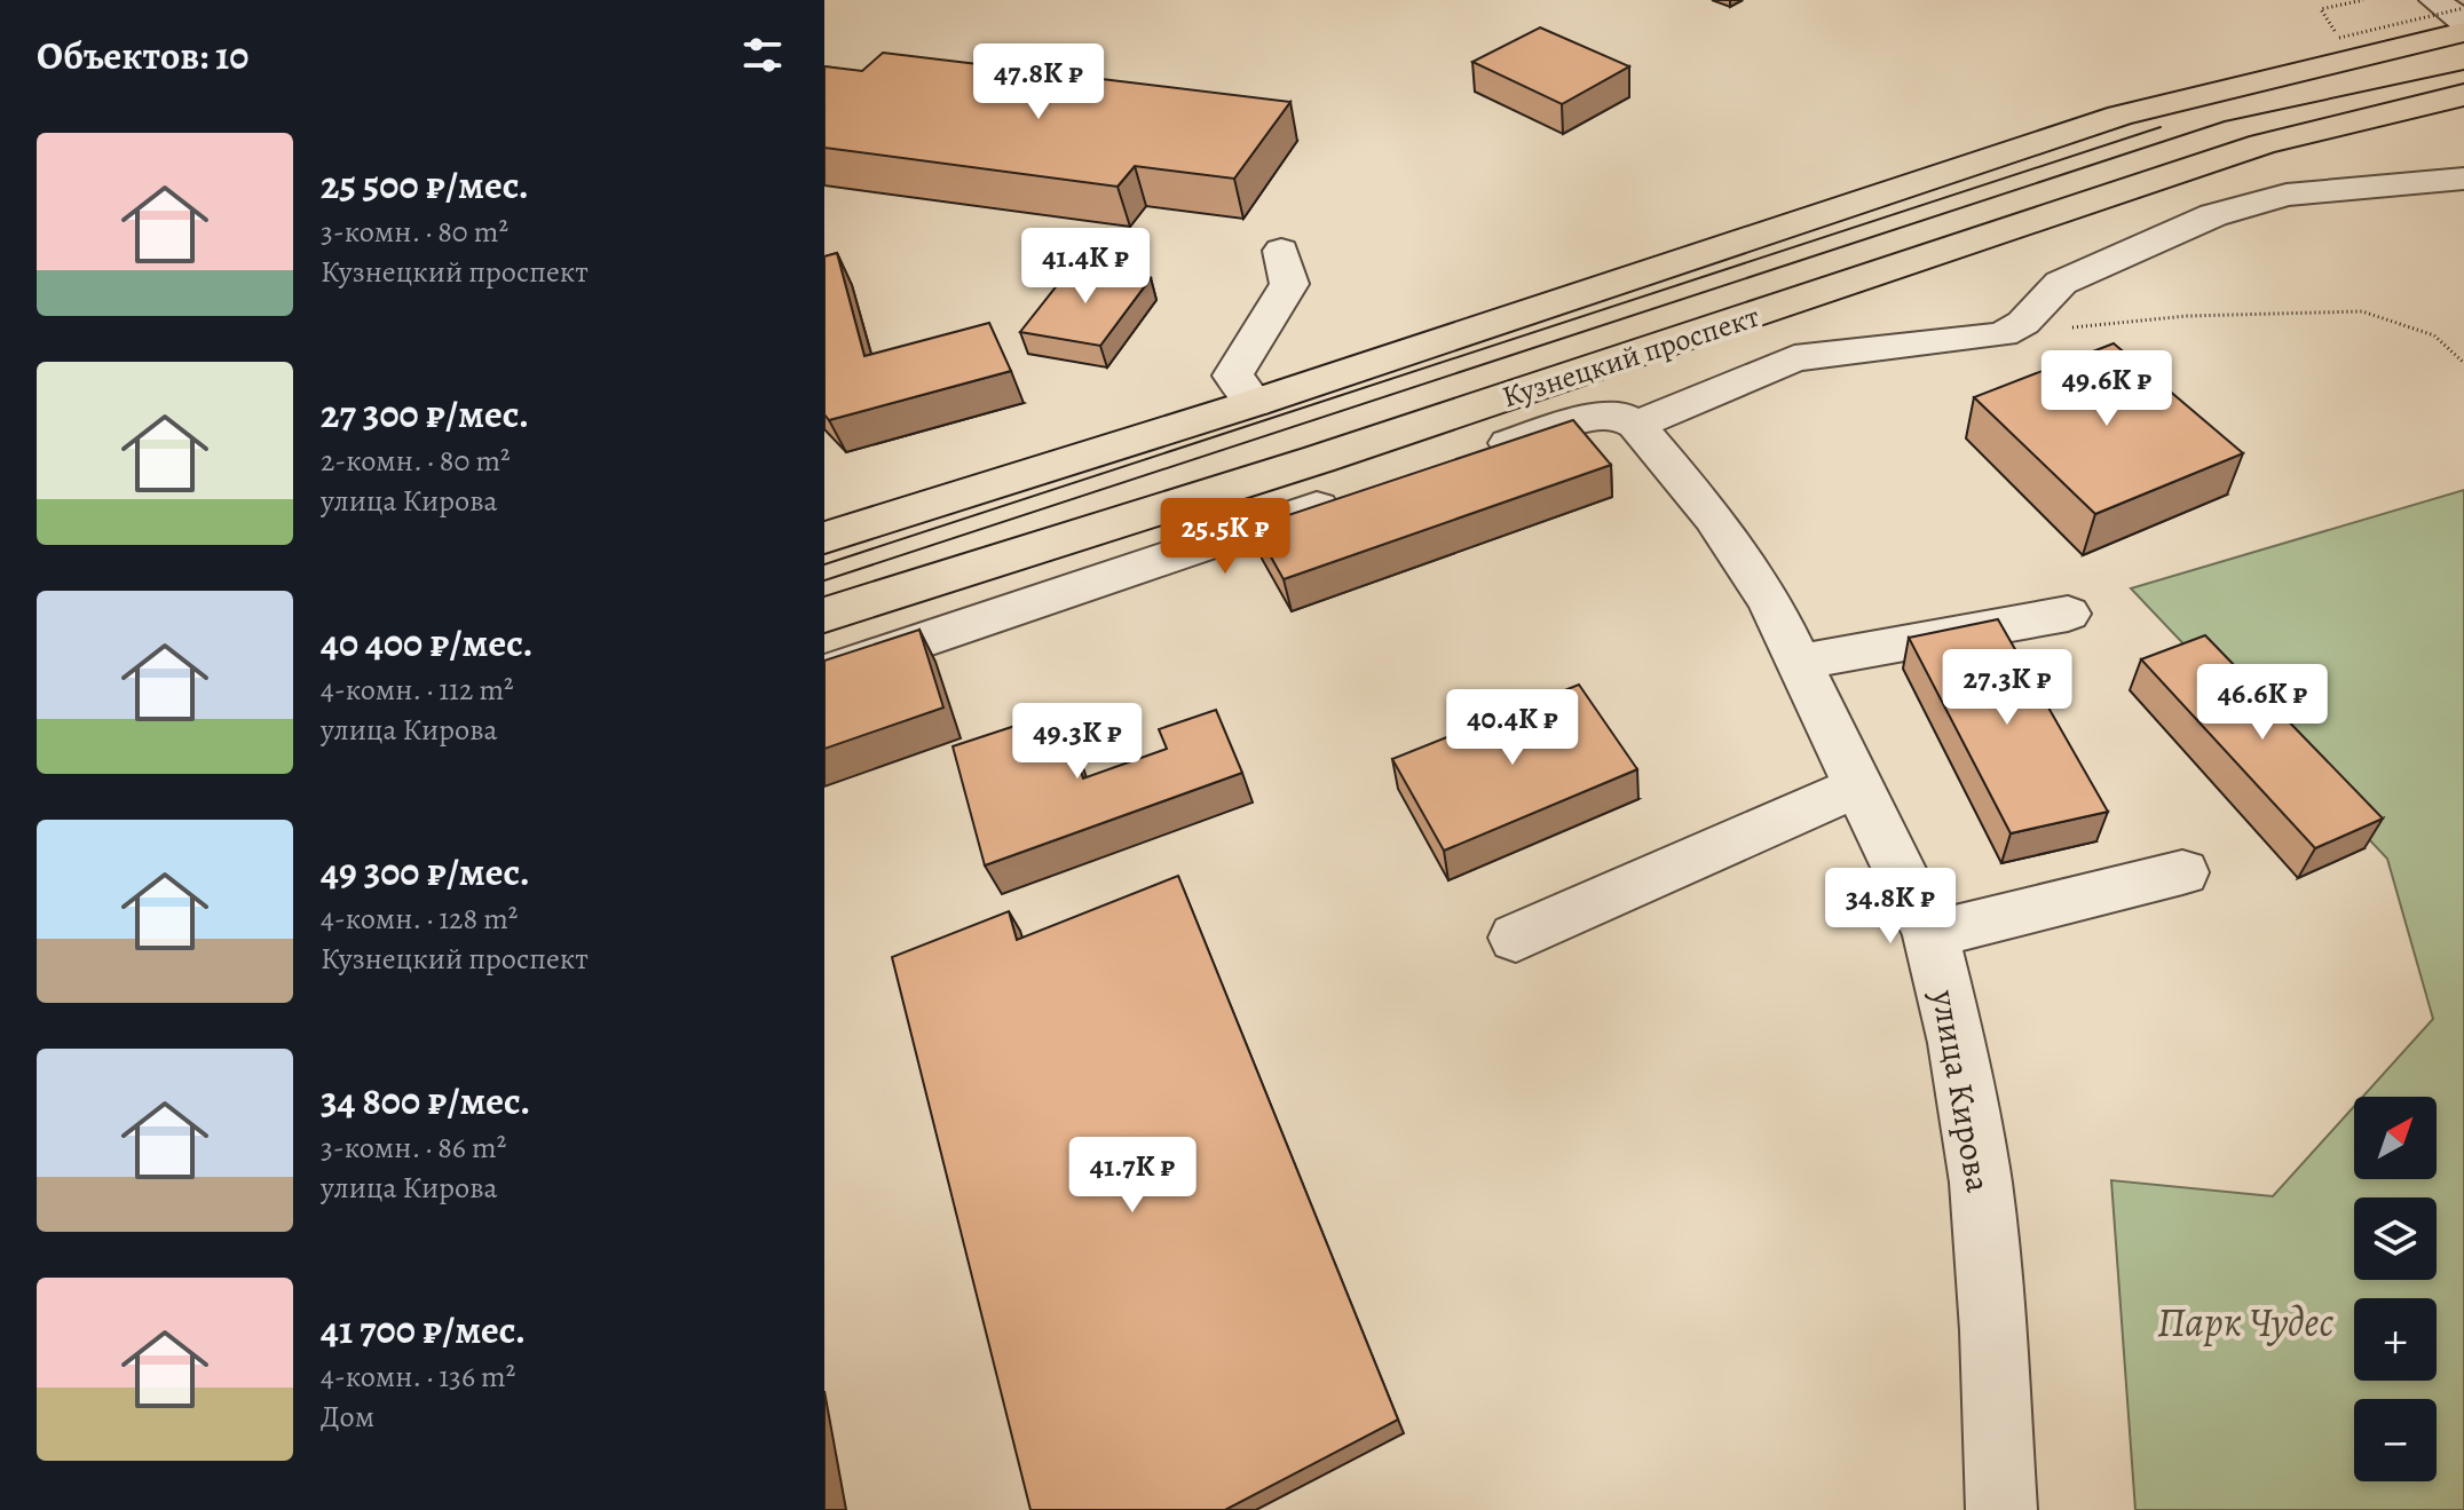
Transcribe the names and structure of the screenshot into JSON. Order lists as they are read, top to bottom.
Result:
{
  "streets": {
    "main road": ["Кузнецкий проспект"],
    "street": ["улица Кирова"]
  },
  "crossings": [
    ["Кузнецкий проспект", "улица Кирова"]
  ],
  "parks": ["Парк Чудес"],
  "north": "top right",
  "page": {
    "heading": "Объектов: 10",
    "price": [
      "47.8K ₽",
      "41.4K ₽",
      "49.6K ₽",
      "25.5K ₽",
      "27.3K ₽",
      "46.6K ₽",
      "40.4K ₽",
      "49.3K ₽",
      "34.8K ₽",
      "41.7K ₽"
    ],
    "list": [
      {
        "name": "25 500 ₽/мес.",
        "note": "3-комн. · 80 m² · Кузнецкий проспект"
      },
      {
        "name": "27 300 ₽/мес.",
        "note": "2-комн. · 80 m² · улица Кирова"
      },
      {
        "name": "40 400 ₽/мес.",
        "note": "4-комн. · 112 m² · улица Кирова"
      },
      {
        "name": "49 300 ₽/мес.",
        "note": "4-комн. · 128 m² · Кузнецкий проспект"
      },
      {
        "name": "34 800 ₽/мес.",
        "note": "3-комн. · 86 m² · улица Кирова"
      },
      {
        "name": "41 700 ₽/мес.",
        "note": "4-комн. · 136 m² · Дом"
      }
    ],
    "map_buttons": ["+", "−"]
  }
}
